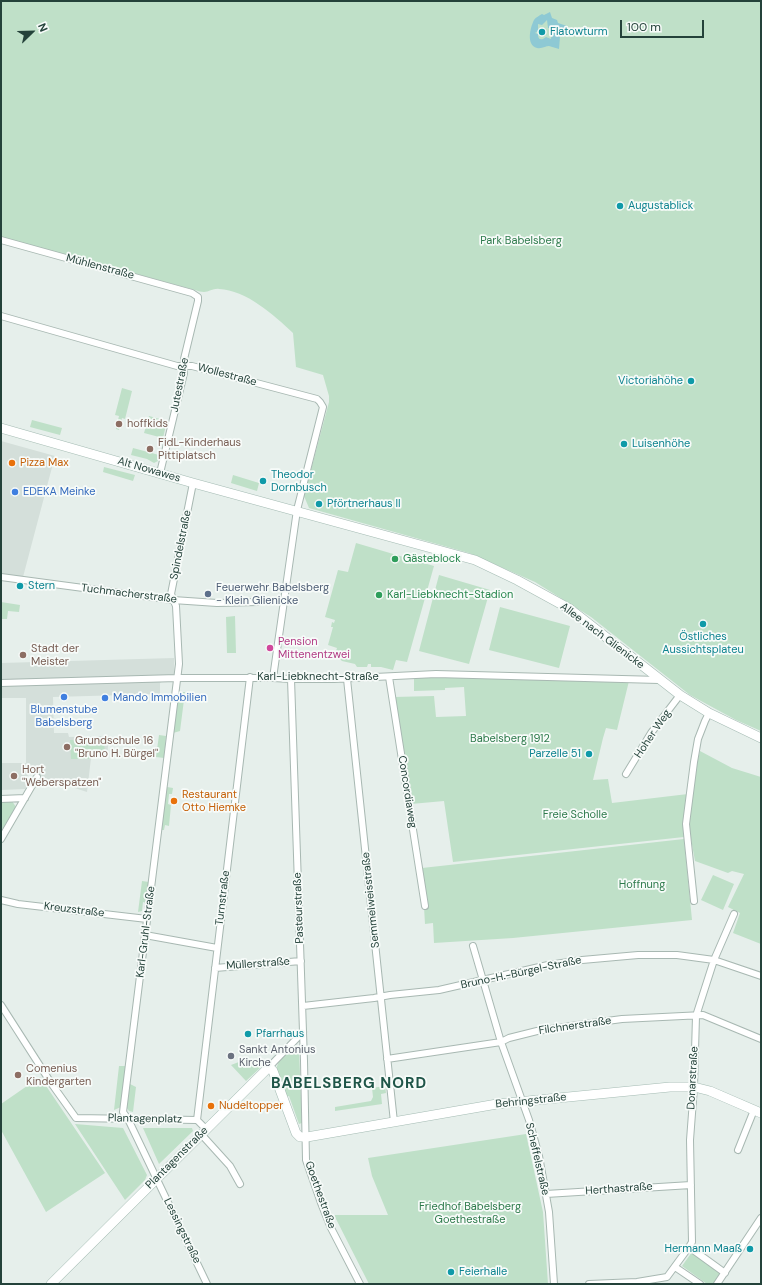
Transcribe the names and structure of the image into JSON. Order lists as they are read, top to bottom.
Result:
{
  "streets": {
    "street": [
      "Mühlenstraße",
      "Wollestraße",
      "Jutestraße",
      "Alt Nowawes",
      "Spindelstraße",
      "Tuchmacherstraße",
      "Allee nach Glienicke",
      "Karl-Liebknecht-Straße",
      "Hoher Weg",
      "Concordiaweg",
      "Turnstraße",
      "Semmelweisstraße",
      "Pasteurstraße",
      "Kreuzstraße",
      "Karl-Gruhl-Straße",
      "Müllerstraße",
      "Bruno-H.-Bürgel-Straße",
      "Filchnerstraße",
      "Donarstraße",
      "Behringstraße",
      "Plantagenplatz",
      "Plantagenstraße",
      "Scheffelstraße",
      "Herthastraße",
      "Goethestraße",
      "Lessingstraße"
    ]
  },
  "crossings": [
    ["Mühlenstraße", "Jutestraße"],
    ["Wollestraße", "Jutestraße"],
    ["Wollestraße", "Alt Nowawes"],
    ["Wollestraße", "Allee nach Glienicke"],
    ["Jutestraße", "Alt Nowawes"],
    ["Alt Nowawes", "Spindelstraße"],
    ["Alt Nowawes", "Allee nach Glienicke"],
    ["Spindelstraße", "Tuchmacherstraße"],
    ["Spindelstraße", "Karl-Liebknecht-Straße"],
    ["Spindelstraße", "Karl-Gruhl-Straße"],
    ["Allee nach Glienicke", "Karl-Liebknecht-Straße"],
    ["Allee nach Glienicke", "Hoher Weg"],
    ["Karl-Liebknecht-Straße", "Concordiaweg"],
    ["Karl-Liebknecht-Straße", "Turnstraße"],
    ["Karl-Liebknecht-Straße", "Semmelweisstraße"],
    ["Karl-Liebknecht-Straße", "Pasteurstraße"],
    ["Karl-Liebknecht-Straße", "Karl-Gruhl-Straße"],
    ["Turnstraße", "Müllerstraße"],
    ["Turnstraße", "Plantagenplatz"],
    ["Semmelweisstraße", "Bruno-H.-Bürgel-Straße"],
    ["Semmelweisstraße", "Filchnerstraße"],
    ["Semmelweisstraße", "Behringstraße"],
    ["Pasteurstraße", "Müllerstraße"],
    ["Pasteurstraße", "Bruno-H.-Bürgel-Straße"],
    ["Pasteurstraße", "Behringstraße"],
    ["Pasteurstraße", "Plantagenstraße"],
    ["Pasteurstraße", "Goethestraße"],
    ["Kreuzstraße", "Karl-Gruhl-Straße"],
    ["Karl-Gruhl-Straße", "Müllerstraße"],
    ["Karl-Gruhl-Straße", "Plantagenplatz"],
    ["Karl-Gruhl-Straße", "Plantagenstraße"],
    ["Karl-Gruhl-Straße", "Lessingstraße"],
    ["Bruno-H.-Bürgel-Straße", "Donarstraße"],
    ["Bruno-H.-Bürgel-Straße", "Scheffelstraße"],
    ["Filchnerstraße", "Donarstraße"],
    ["Filchnerstraße", "Scheffelstraße"],
    ["Donarstraße", "Behringstraße"],
    ["Donarstraße", "Herthastraße"],
    ["Behringstraße", "Scheffelstraße"],
    ["Behringstraße", "Goethestraße"],
    ["Plantagenplatz", "Plantagenstraße"],
    ["Plantagenstraße", "Lessingstraße"],
    ["Scheffelstraße", "Herthastraße"]
  ],
  "districts": ["BABELSBERG NORD"],
  "parks": [
    "Park Babelsberg",
    "Babelsberg 1912",
    "Freie Scholle",
    "Hoffnung",
    "Friedhof Babelsberg Goethestraße"
  ],
  "places": [
    "Flatowturm",
    "Augustablick",
    "Victoriahöhe",
    "hoffkids",
    "Luisenhöhe",
    "FidL-Kinderhaus Pittiplatsch",
    "Pizza Max",
    "Theodor Dornbusch",
    "EDEKA Meinke",
    "Pförtnerhaus II",
    "Gästeblock",
    "Stern",
    "Feuerwehr Babelsberg - Klein Glienicke",
    "Karl-Liebknecht-Stadion",
    "Östliches Aussichtsplateu",
    "Pension Mittenentzwei",
    "Stadt der Meister",
    "Blumenstube Babelsberg",
    "Mando Immobilien",
    "Grundschule 16 \"Bruno H. Bürgel\"",
    "Parzelle 51",
    "Hort \"Weberspatzen\"",
    "Restaurant Otto Hiemke",
    "Pfarrhaus",
    "Sankt Antonius Kirche",
    "Comenius Kindergarten",
    "Nudeltopper",
    "Hermann Maaß",
    "Feierhalle"
  ],
  "scale_bar": "100 m",
  "north": "top right"
}
